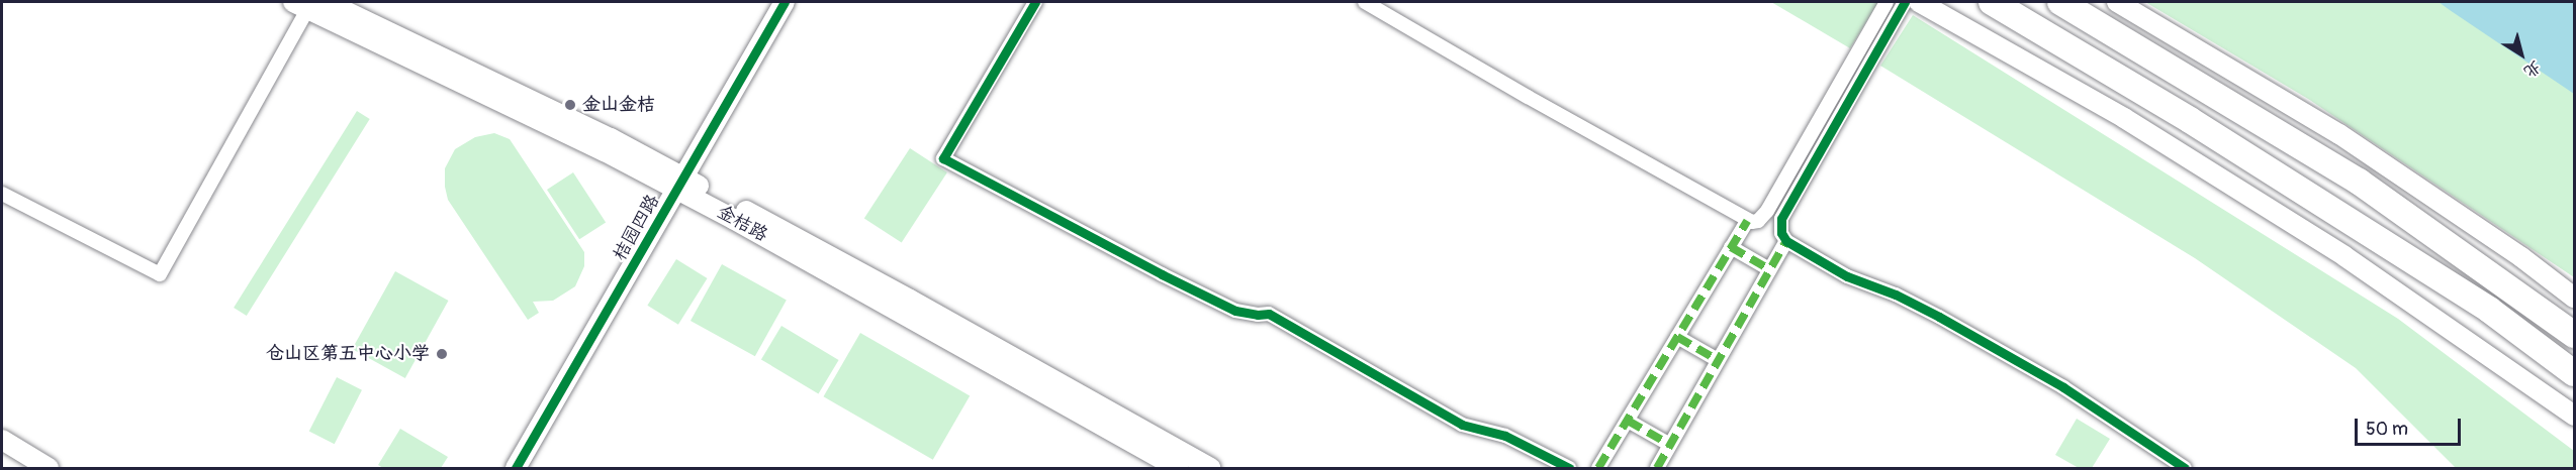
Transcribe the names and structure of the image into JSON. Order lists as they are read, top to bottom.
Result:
{
  "streets": {
    "main road": ["金桔路", "桔园四路"]
  },
  "crossings": [
    ["金桔路", "桔园四路"]
  ],
  "places": ["金山金桔", "仓山区第五中心小学"],
  "scale_bar": "50 m",
  "north": "bottom right"
}
